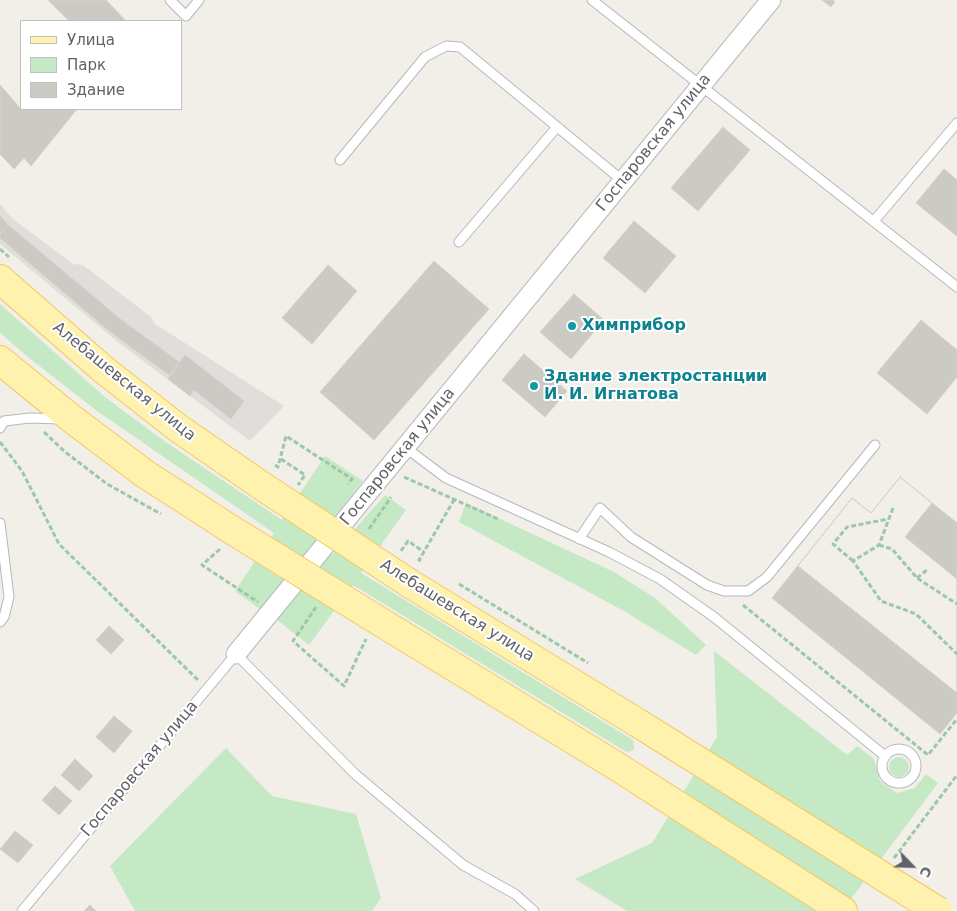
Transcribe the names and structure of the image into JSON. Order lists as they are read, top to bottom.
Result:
{
  "streets": {
    "main road": ["Алебашевская улица"],
    "street": ["Госпаровская улица"]
  },
  "places": ["Химприбор", "Здание электростанции И. И. Игнатова"],
  "legend": ["Улица", "Парк", "Здание"],
  "north": "bottom right"
}
